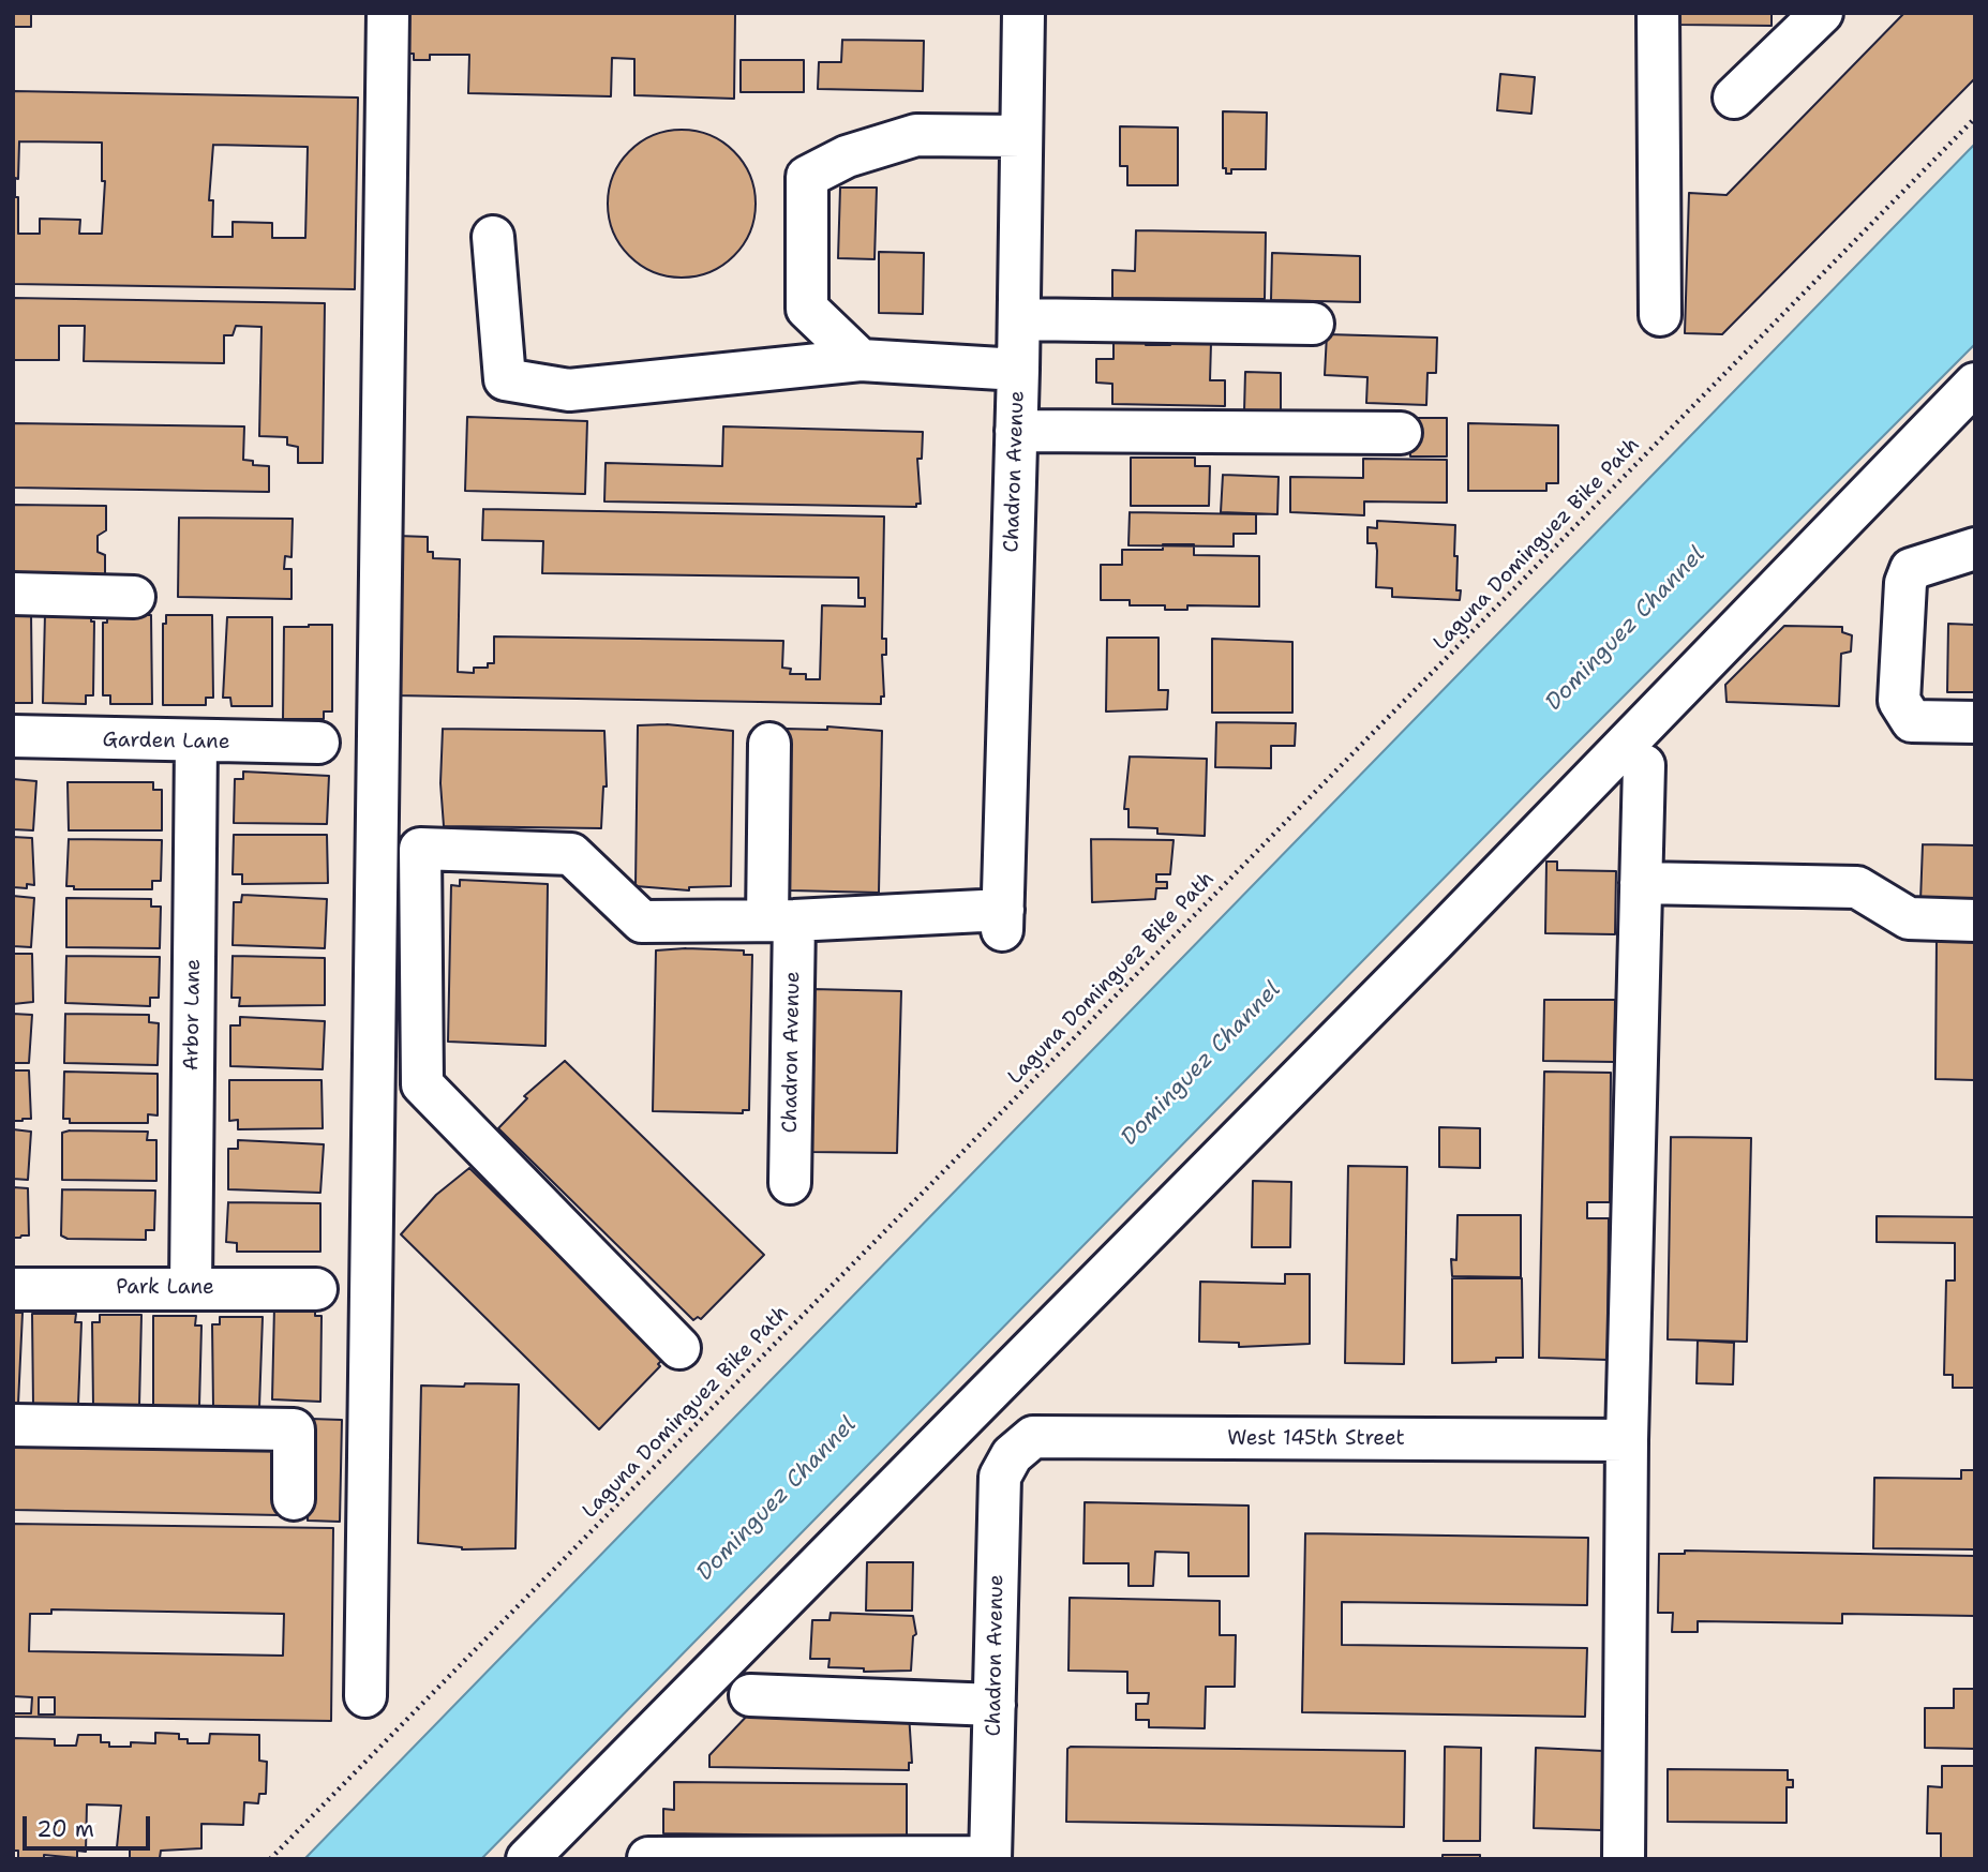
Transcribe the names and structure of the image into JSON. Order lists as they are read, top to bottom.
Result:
{
  "streets": {
    "street": [
      "Chadron Avenue",
      "Garden Lane",
      "Arbor Lane",
      "Park Lane",
      "West 145th Street"
    ],
    "path": ["Laguna Dominguez Bike Path"]
  },
  "crossings": [
    ["Chadron Avenue", "West 145th Street"],
    ["Garden Lane", "Arbor Lane"],
    ["Arbor Lane", "Park Lane"]
  ],
  "water": ["Dominguez Channel"],
  "scale_bar": "20 m"
}
